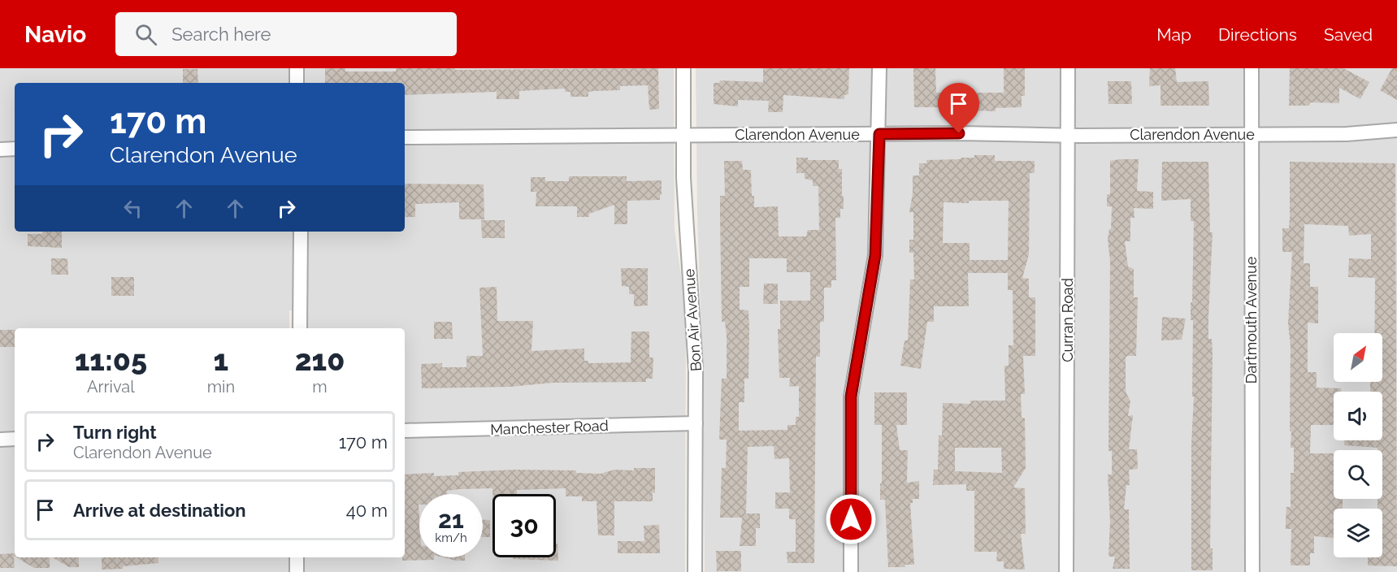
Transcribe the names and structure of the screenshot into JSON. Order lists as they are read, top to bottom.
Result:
{
  "streets": {
    "street": [
      "Clarendon Avenue",
      "Bon Air Avenue",
      "Curran Road",
      "Dartmouth Avenue",
      "Manchester Road"
    ]
  },
  "crossings": [
    ["Clarendon Avenue", "Bon Air Avenue"],
    ["Clarendon Avenue", "Curran Road"],
    ["Clarendon Avenue", "Dartmouth Avenue"],
    ["Bon Air Avenue", "Manchester Road"]
  ],
  "north": "top right",
  "page": {
    "header": "Navio",
    "search": "Search here",
    "nav": ["Map", "Directions", "Saved"],
    "turn": ["170 m", "Clarendon Avenue"],
    "eta": [
      "11:05",
      "Arrival",
      "1",
      "min",
      "210",
      "m"
    ],
    "list": [
      {
        "name": "Turn right",
        "note": "Clarendon Avenue",
        "value": "170 m"
      },
      {
        "name": "Arrive at destination",
        "value": "40 m"
      }
    ],
    "speed": "21 km/h",
    "limit": "30"
  }
}
